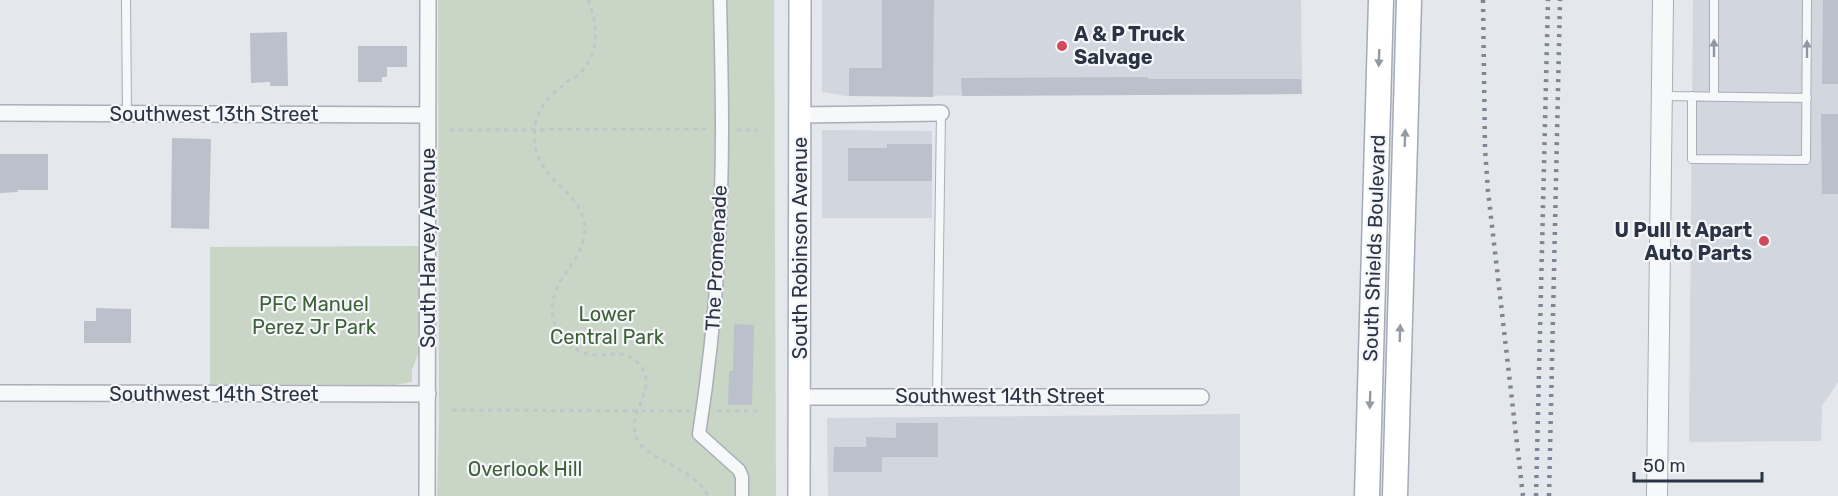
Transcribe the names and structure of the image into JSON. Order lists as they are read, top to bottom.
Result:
{
  "streets": {
    "main road": ["South Robinson Avenue", "South Shields Boulevard"],
    "street": [
      "Southwest 13th Street",
      "South Harvey Avenue",
      "The Promenade",
      "Southwest 14th Street"
    ]
  },
  "crossings": [
    ["Southwest 13th Street", "South Harvey Avenue"],
    ["South Harvey Avenue", "Southwest 14th Street"],
    ["South Robinson Avenue", "Southwest 14th Street"]
  ],
  "parks": ["PFC Manuel Perez Jr Park", "Lower Central Park", "Overlook Hill"],
  "places": ["A & P Truck Salvage", "U Pull It Apart Auto Parts"],
  "scale_bar": "50 m"
}
